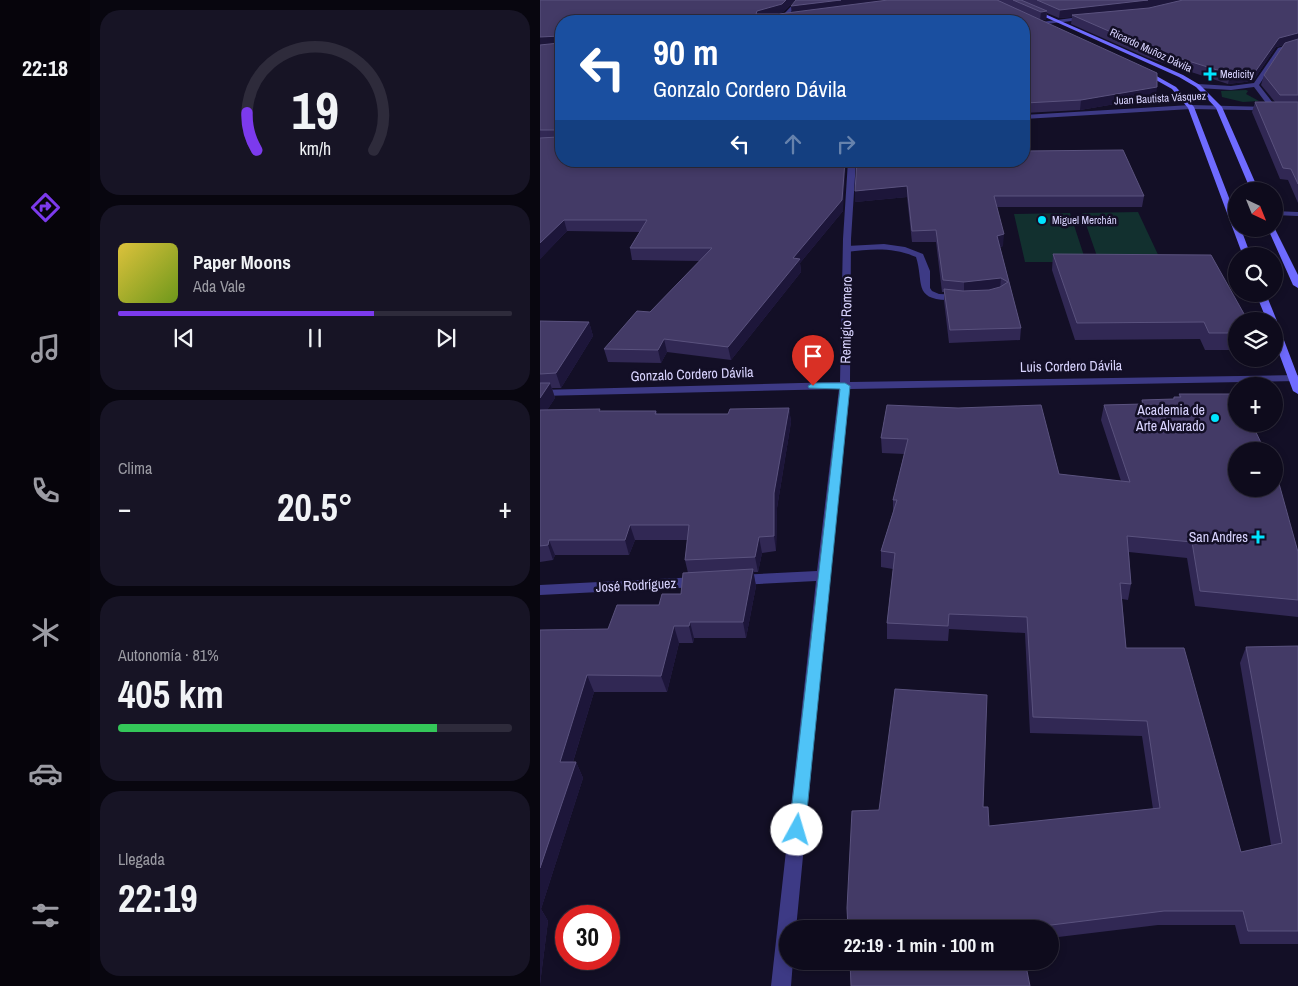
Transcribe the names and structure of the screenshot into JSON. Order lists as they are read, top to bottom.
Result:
{
  "streets": {
    "main road": ["Ricardo Muñoz Dávila"],
    "street": [
      "Juan Bautista Vásquez",
      "Remigio Romero",
      "Luis Cordero Dávila",
      "Gonzalo Cordero Dávila",
      "José Rodríguez"
    ]
  },
  "crossings": [
    ["Ricardo Muñoz Dávila", "Juan Bautista Vásquez"],
    ["Remigio Romero", "Luis Cordero Dávila"],
    ["Remigio Romero", "Gonzalo Cordero Dávila"],
    ["Remigio Romero", "José Rodríguez"],
    ["Luis Cordero Dávila", "Gonzalo Cordero Dávila"]
  ],
  "places": {
    "health": ["Medicity", "San Andres"],
    "other": ["Miguel Merchán", "Academia de Arte Alvarado"]
  },
  "north": "bottom right",
  "page": {
    "tabs": "22:18",
    "turn": ["90 m", "Gonzalo Cordero Dávila"],
    "map_buttons": ["+", "−"],
    "song": ["Paper Moons", "Ada Vale"],
    "tile": [
      "Clima",
      ["Autonomía · 81%", "405 km"],
      ["Llegada", "22:19"]
    ],
    "heat": ["−", "20.5°", "+"],
    "limit": "30",
    "trip": "22:19 · 1 min · 100 m",
    "gauge": ["19", "km/h"]
  }
}
